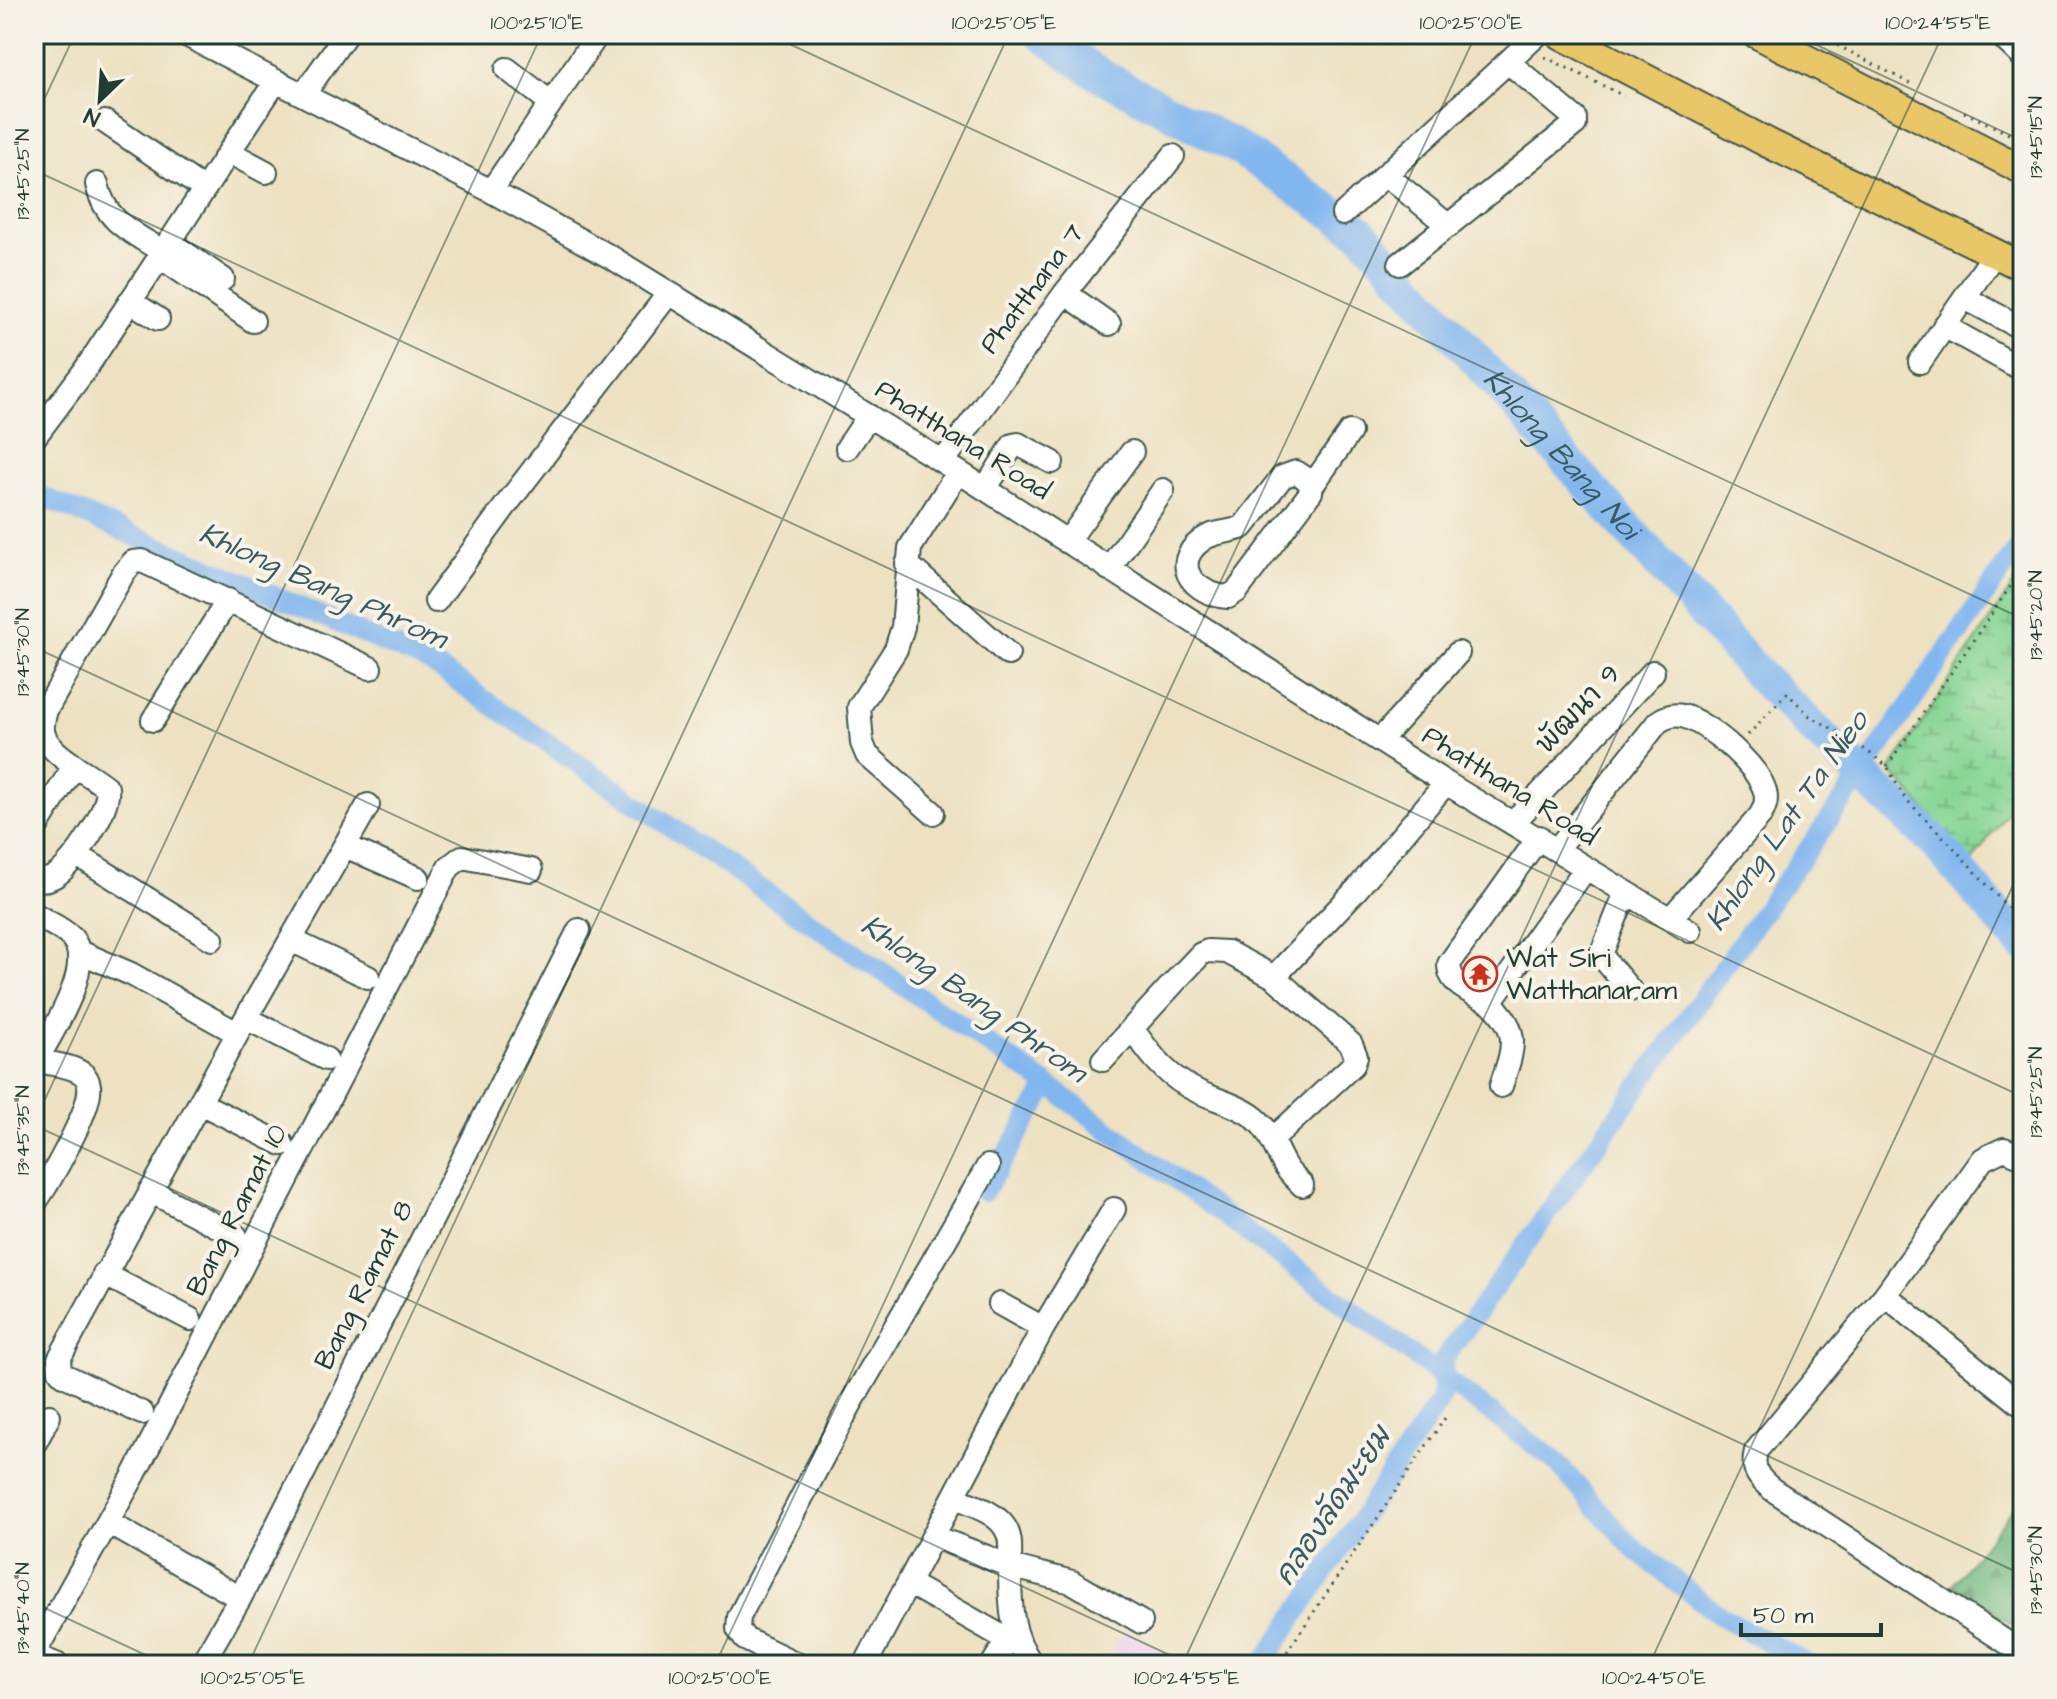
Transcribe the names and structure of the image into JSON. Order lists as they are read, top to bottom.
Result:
{
  "streets": {
    "street": [
      "Phatthana 7",
      "Phatthana Road",
      "พัฒนา 9",
      "Bang Ramat 10",
      "Bang Ramat 8"
    ]
  },
  "crossings": [
    ["Phatthana 7", "Phatthana Road"],
    ["Phatthana Road", "พัฒนา 9"]
  ],
  "water": [
    "Khlong Bang Noi",
    "Khlong Bang Phrom",
    "Khlong Lat Ta Nieo",
    "คลองลัดมะยม"
  ],
  "places": {
    "temple": ["Wat Siri Watthanaram"]
  },
  "scale_bar": "50 m",
  "north": "bottom left",
  "coordinates": [
    "100°25'10\"E",
    "100°25'05\"E",
    "100°25'00\"E",
    "100°24'55\"E",
    "13°45'15\"N",
    "13°45'25\"N",
    "13°45'20\"N",
    "13°45'30\"N",
    "13°45'35\"N",
    "13°45'40\"N",
    "100°24'50\"E"
  ]
}
